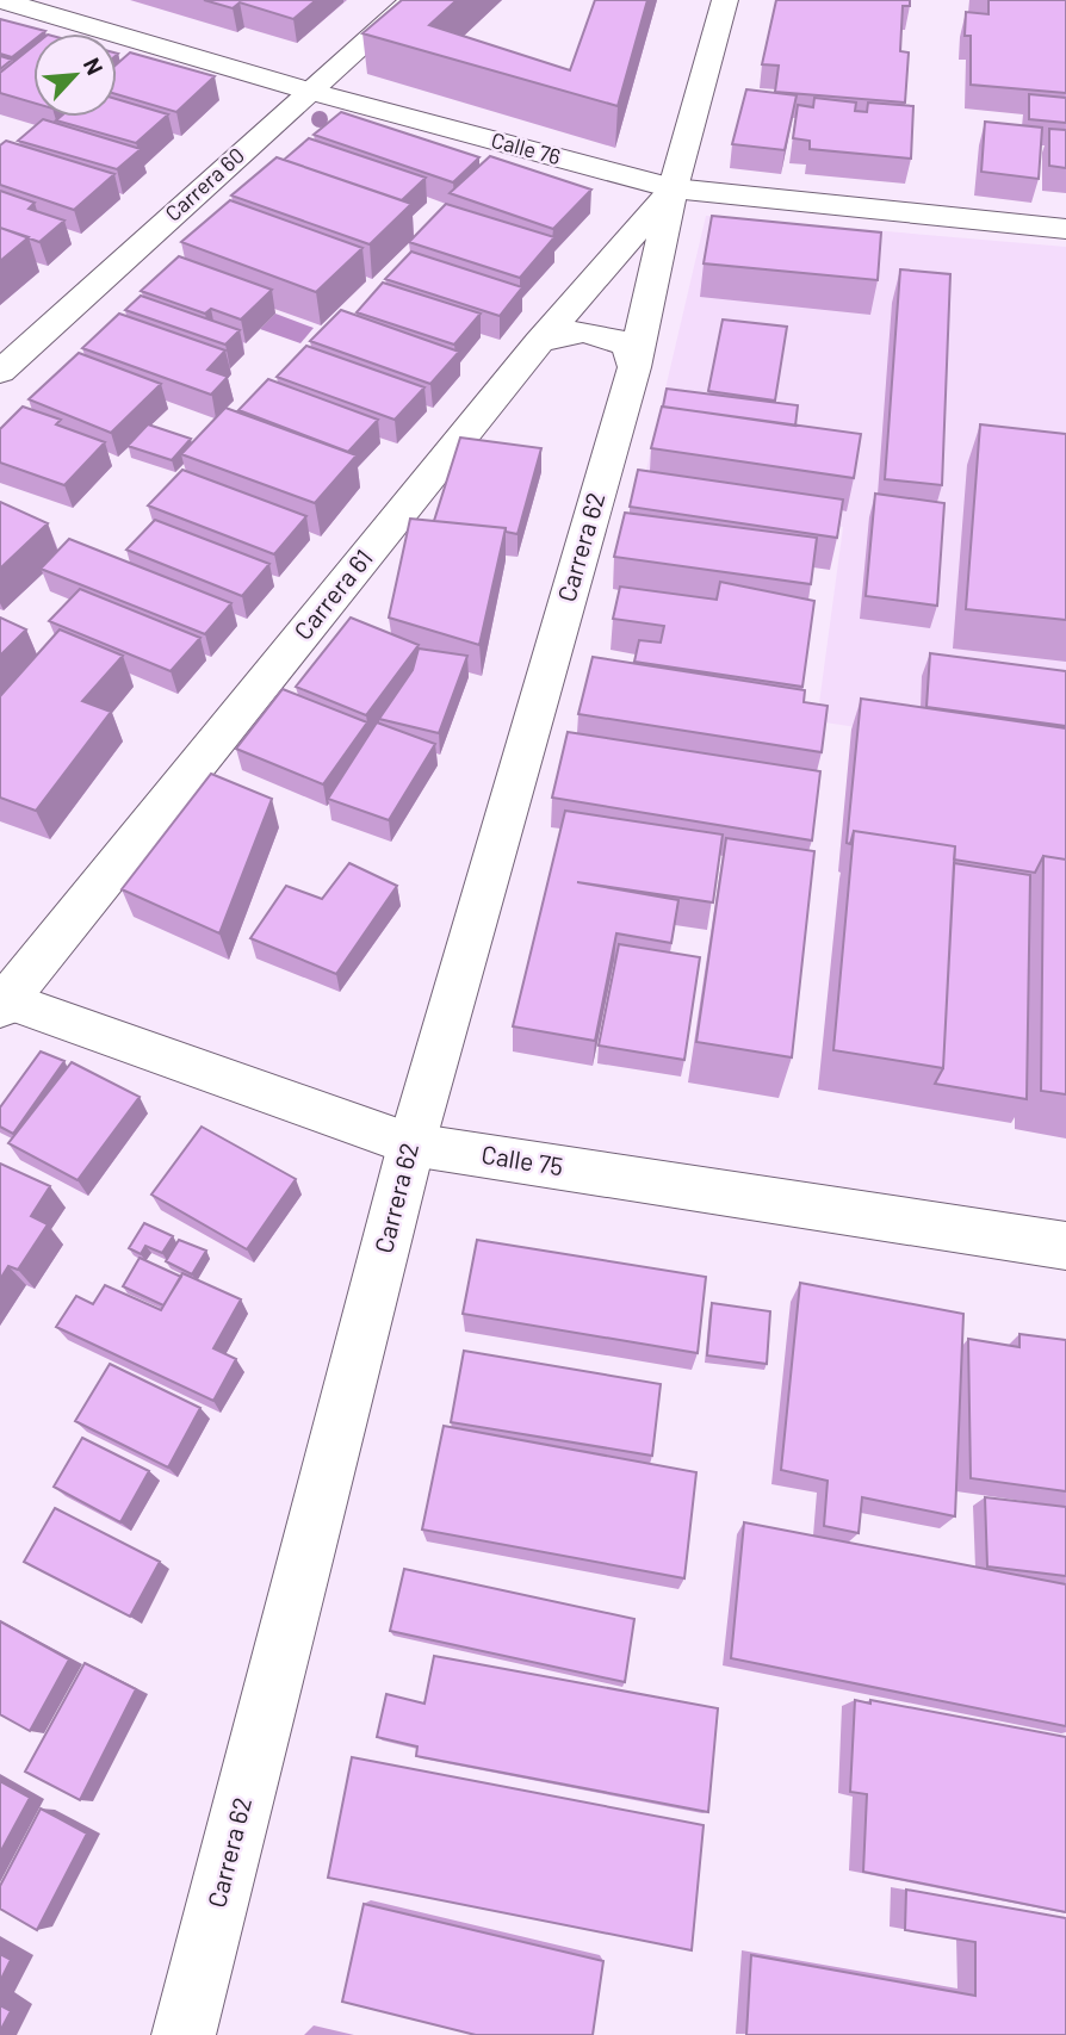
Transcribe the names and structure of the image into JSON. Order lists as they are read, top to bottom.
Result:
{
  "streets": {
    "street": [
      "Calle 76",
      "Carrera 60",
      "Carrera 62",
      "Carrera 61",
      "Calle 75"
    ]
  },
  "crossings": [
    ["Calle 76", "Carrera 60"],
    ["Calle 76", "Carrera 62"],
    ["Calle 76", "Carrera 61"],
    ["Carrera 62", "Carrera 61"],
    ["Carrera 62", "Calle 75"],
    ["Carrera 61", "Calle 75"]
  ],
  "north": "top right"
}
